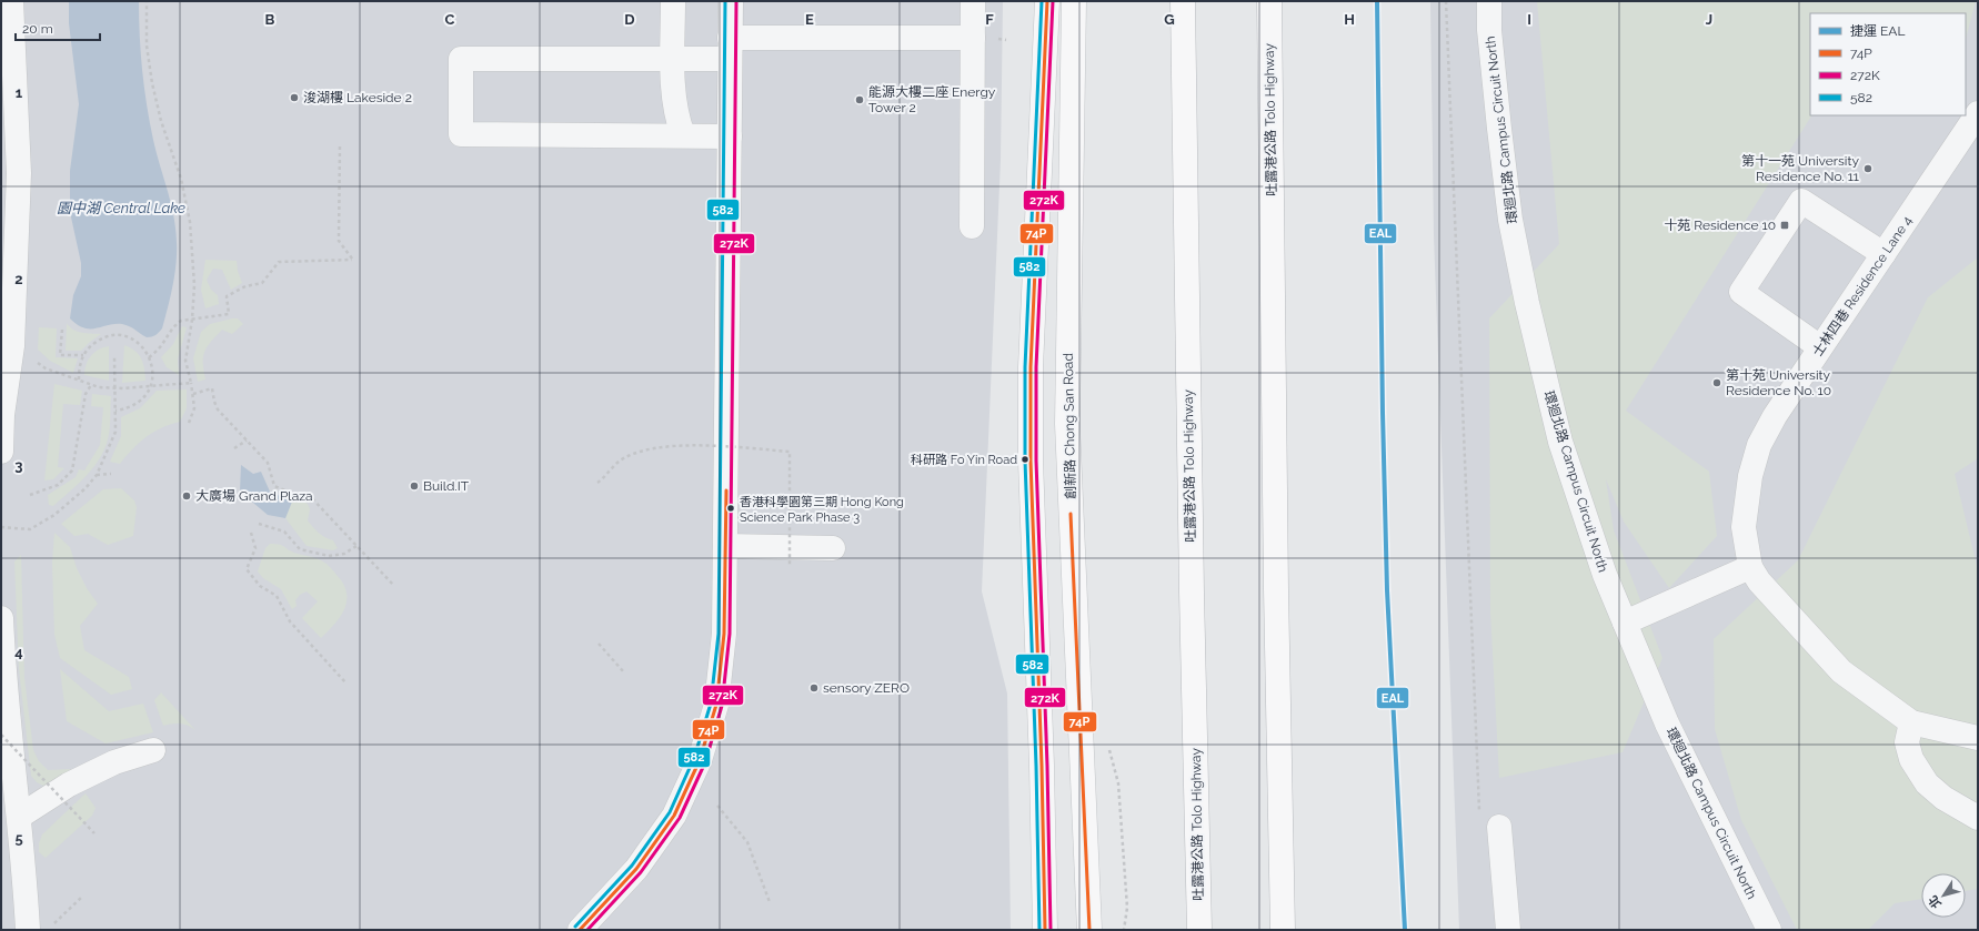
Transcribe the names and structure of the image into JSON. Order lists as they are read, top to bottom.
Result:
{
  "streets": {
    "main road": ["吐露港公路 Tolo Highway", "創新路 Chong San Road"],
    "street": ["環迴北路 Campus Circuit North", "士林四巷 Residence Lane 4"]
  },
  "water": ["園中湖 Central Lake"],
  "places": {
    "other": [
      "浚湖樓 Lakeside 2",
      "能源大樓二座 Energy Tower 2",
      "第十一苑 University Residence No. 11",
      "第十苑 University Residence No. 10",
      "科研路 Fo Yin Road",
      "Build.IT",
      "大廣場 Grand Plaza",
      "香港科學園第三期 Hong Kong Science Park Phase 3",
      "sensory ZERO"
    ],
    "transit": ["十苑 Residence 10"]
  },
  "lines": [
    "metro line EAL",
    "transit line 74P",
    "transit line 272K",
    "transit line 582"
  ],
  "legend": [
    "捷運 EAL",
    "74P",
    "272K",
    "582"
  ],
  "scale_bar": "20 m",
  "north": "bottom left",
  "grid": {
    "columns": [
      "B",
      "C",
      "D",
      "E",
      "F",
      "G",
      "H",
      "I",
      "J"
    ],
    "rows": [
      "1",
      "2",
      "3",
      "4",
      "5"
    ]
  }
}
